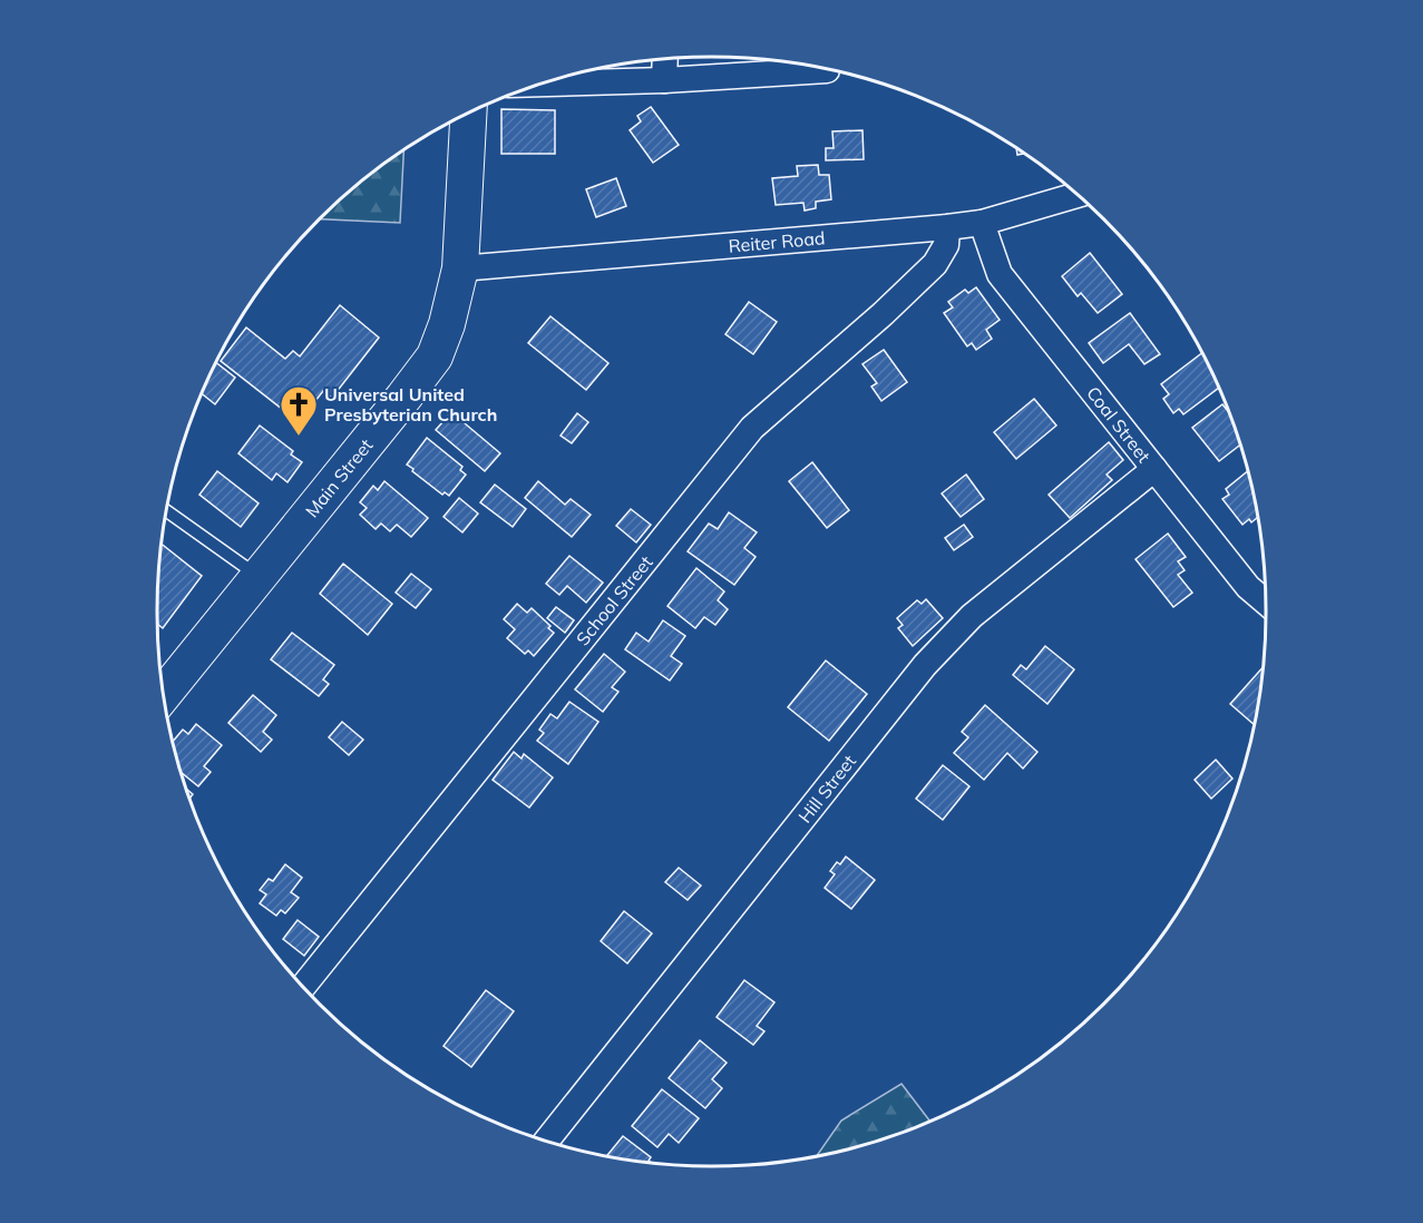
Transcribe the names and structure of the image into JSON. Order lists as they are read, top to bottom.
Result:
{
  "streets": {
    "street": [
      "Reiter Road",
      "Coal Street",
      "Main Street",
      "School Street",
      "Hill Street"
    ]
  },
  "crossings": [
    ["Reiter Road", "Coal Street"],
    ["Reiter Road", "Main Street"],
    ["Reiter Road", "School Street"],
    ["Coal Street", "Hill Street"]
  ],
  "places": {
    "church": ["Universal United Presbyterian Church"]
  }
}
